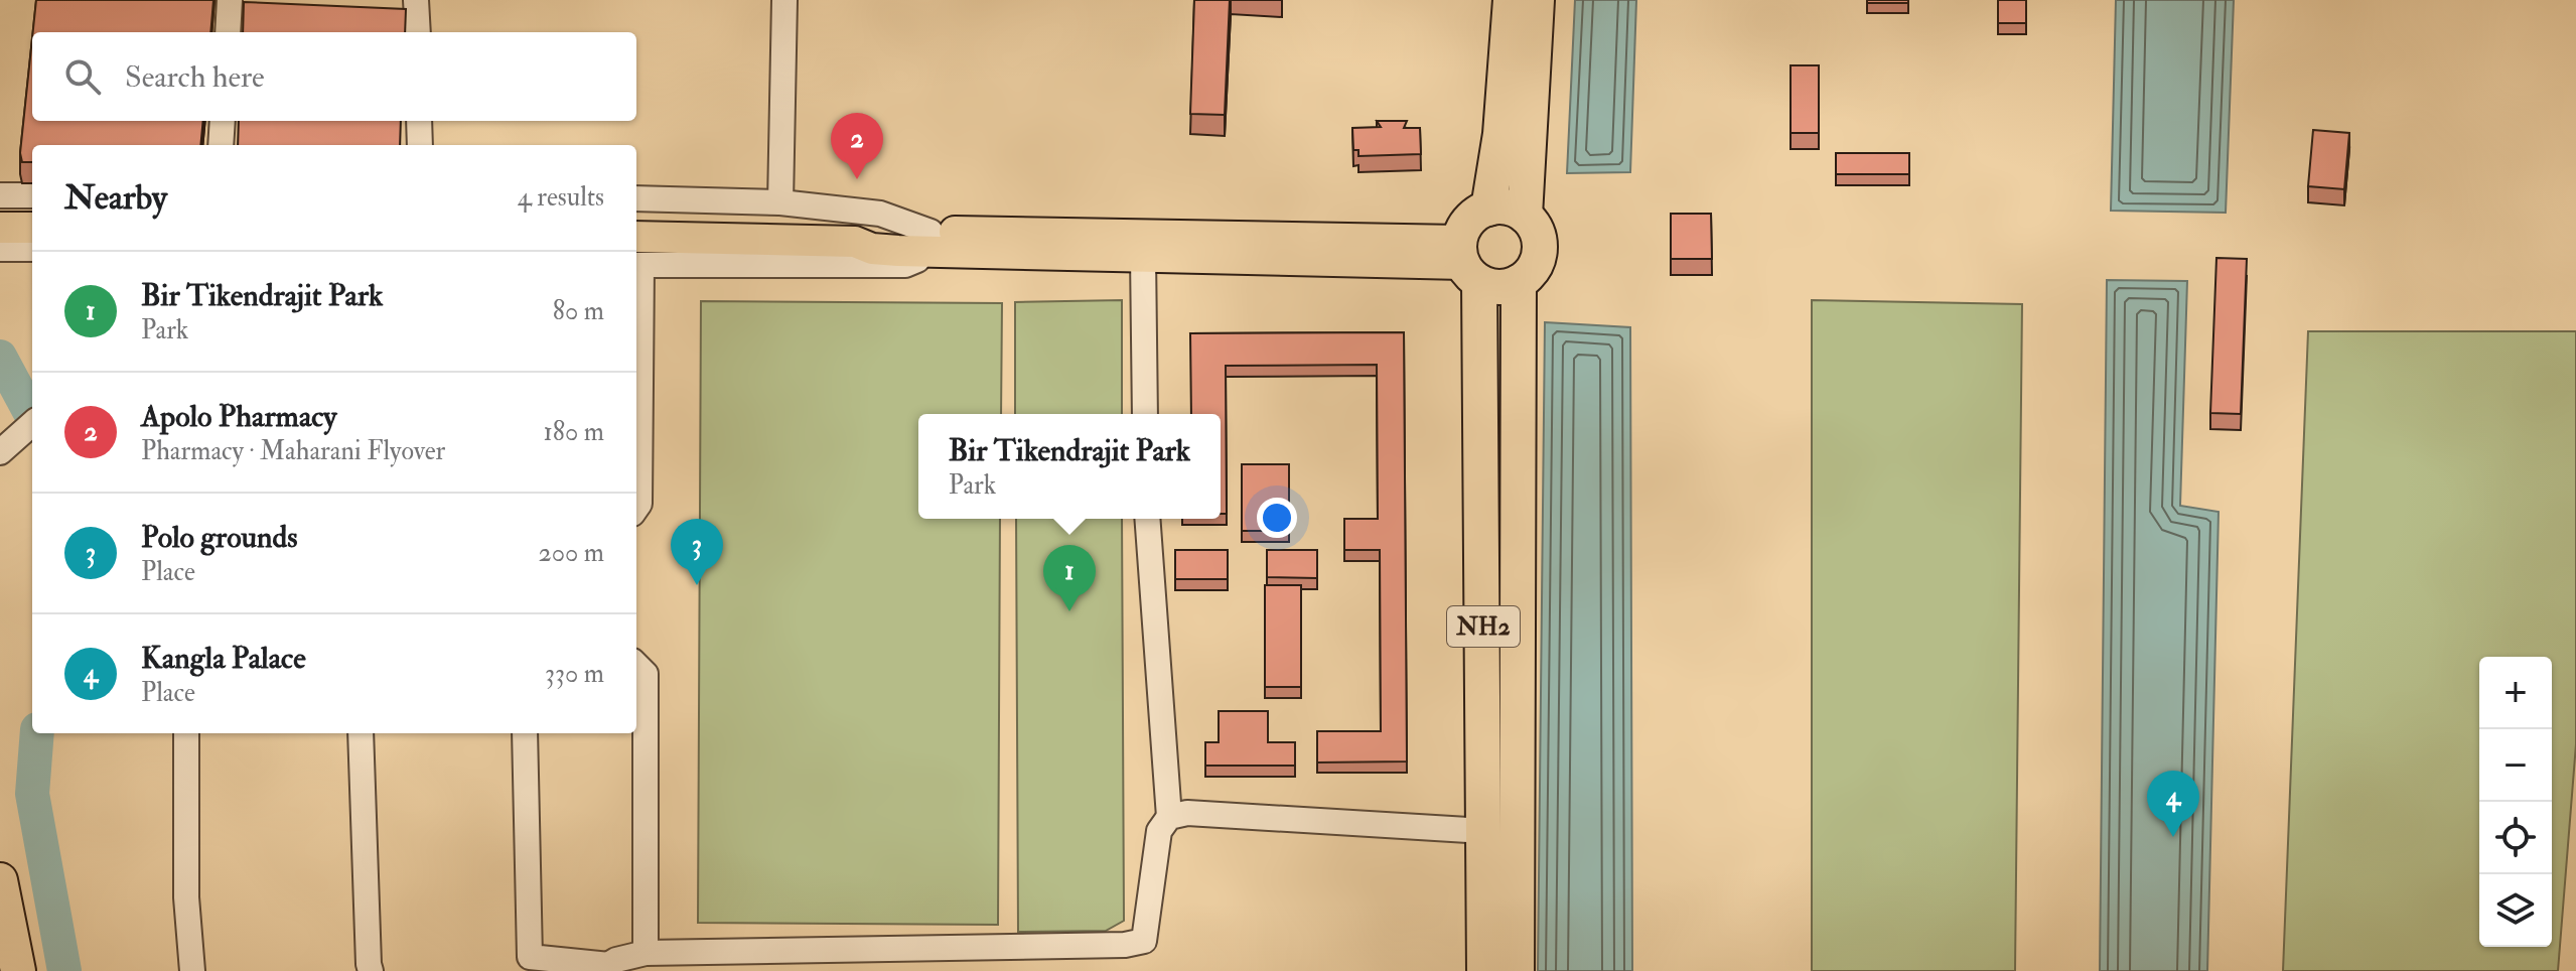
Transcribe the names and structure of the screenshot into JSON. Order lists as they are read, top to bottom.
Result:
{
  "streets": {
    "highway": ["NH2"]
  },
  "page": {
    "search": "Search here",
    "pins": [
      "2",
      "3",
      "1",
      "4"
    ],
    "heading": ["Nearby", "4 results"],
    "list": [
      {
        "mark": "1",
        "name": "Bir Tikendrajit Park",
        "note": "Park",
        "value": "80 m"
      },
      {
        "mark": "2",
        "name": "Apolo Pharmacy",
        "note": "Pharmacy · Maharani Flyover",
        "value": "180 m"
      },
      {
        "mark": "3",
        "name": "Polo grounds",
        "note": "Place",
        "value": "200 m"
      },
      {
        "mark": "4",
        "name": "Kangla Palace",
        "note": "Place",
        "value": "330 m"
      }
    ],
    "popup": ["Bir Tikendrajit Park", "Park"],
    "map_buttons": ["+", "−"]
  }
}
